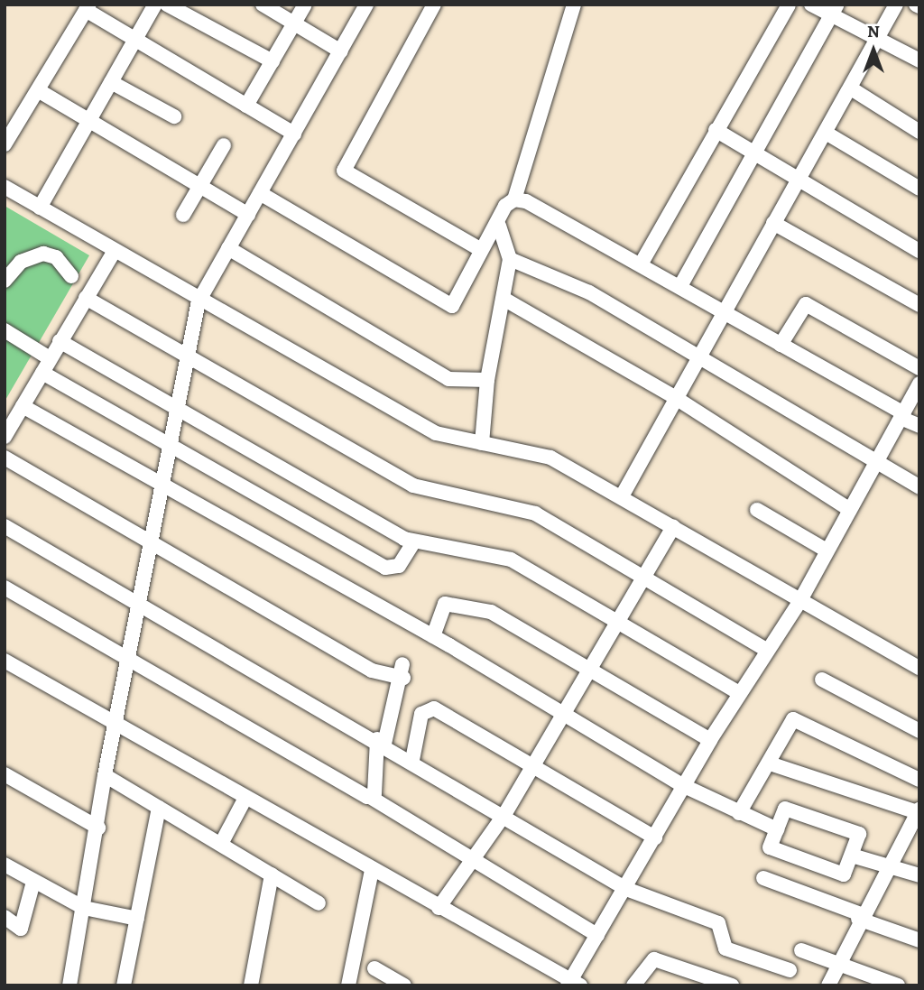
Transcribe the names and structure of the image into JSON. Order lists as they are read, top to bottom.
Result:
{
  "north": "top"
}
